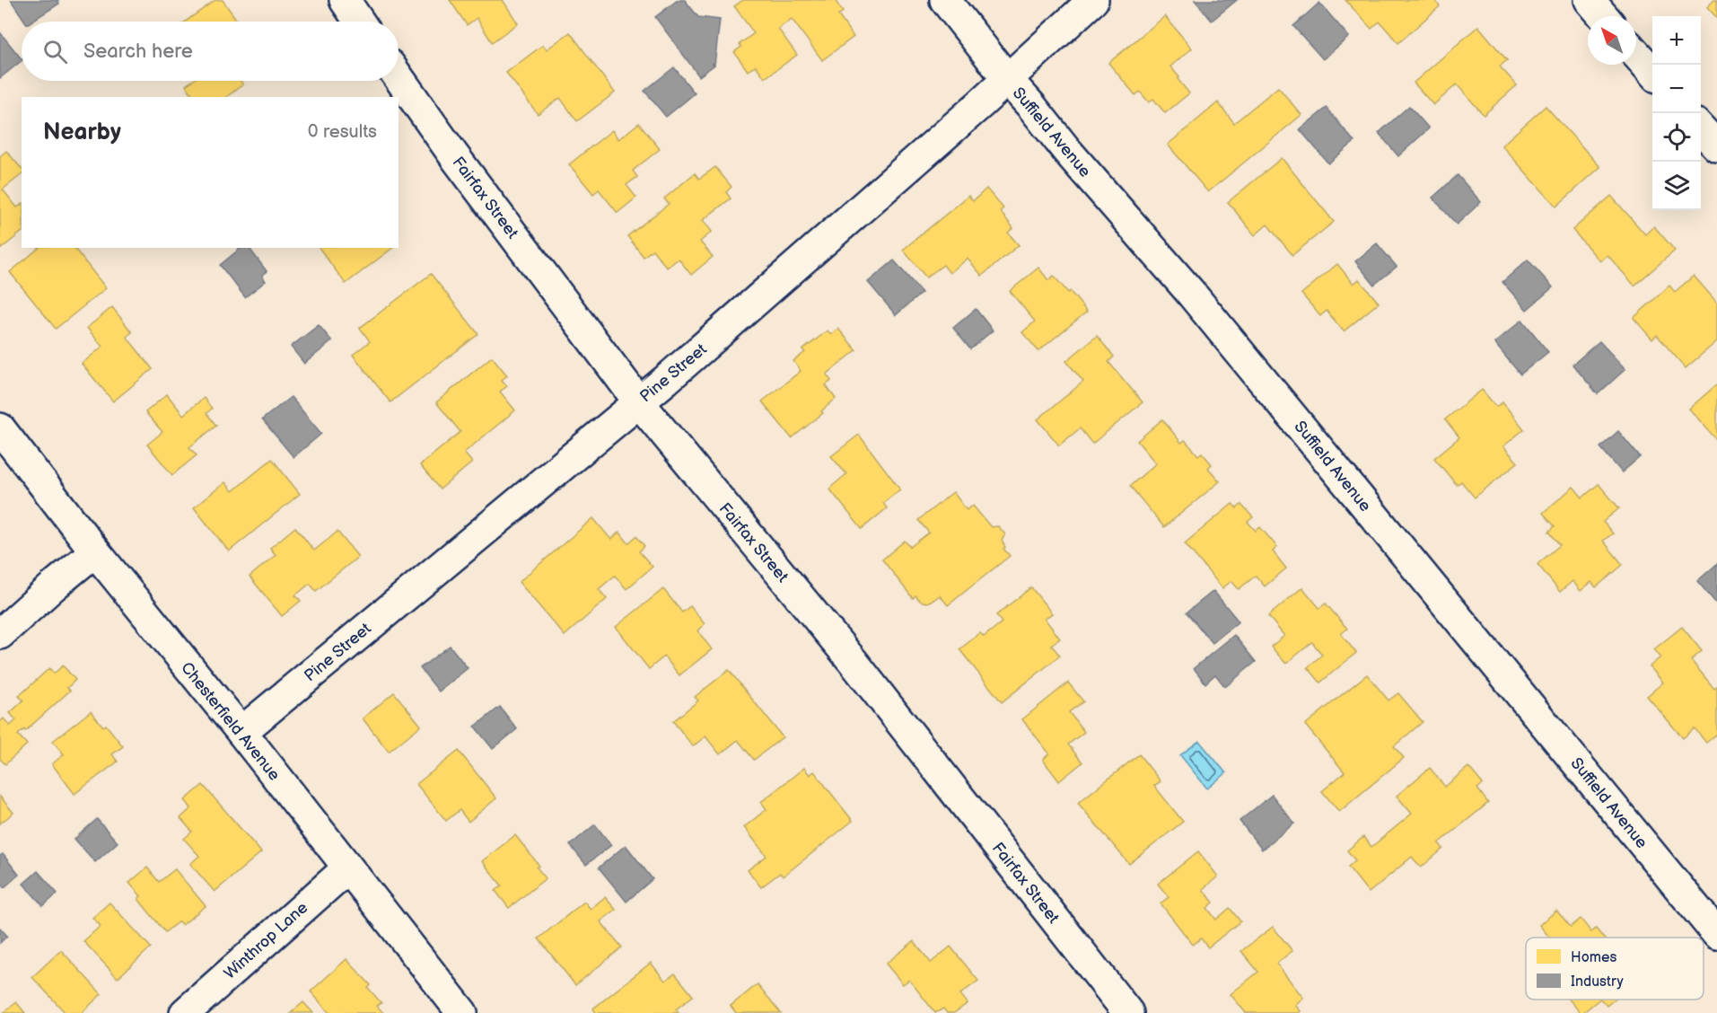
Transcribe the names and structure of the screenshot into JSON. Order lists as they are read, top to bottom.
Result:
{
  "streets": {
    "street": [
      "Suffield Avenue",
      "Fairfax Street",
      "Pine Street",
      "Chesterfield Avenue",
      "Winthrop Lane"
    ]
  },
  "crossings": [
    ["Suffield Avenue", "Pine Street"],
    ["Fairfax Street", "Pine Street"],
    ["Pine Street", "Chesterfield Avenue"],
    ["Chesterfield Avenue", "Winthrop Lane"]
  ],
  "legend": ["Homes", "Industry"],
  "north": "top left",
  "page": {
    "map_buttons": ["+", "−"],
    "search": "Search here",
    "heading": ["Nearby", "0 results"]
  }
}
